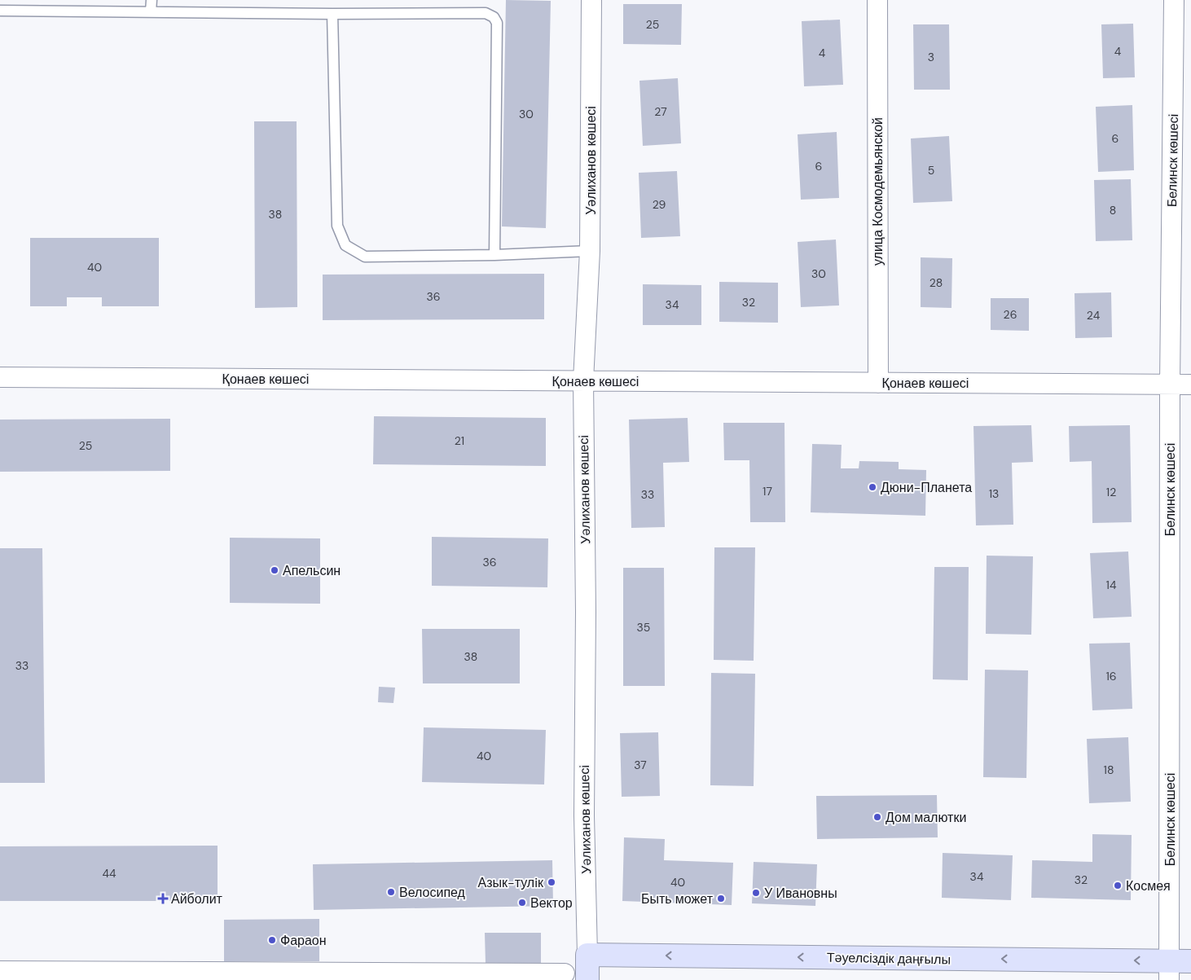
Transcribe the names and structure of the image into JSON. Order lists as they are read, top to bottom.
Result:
{
  "streets": {
    "street": [
      "Уәлиханов көшесі",
      "Белинск көшесі",
      "улица Космодемьянской",
      "Қонаев көшесі",
      "Тәуелсіздік даңғылы"
    ]
  },
  "crossings": [
    ["Уәлиханов көшесі", "Қонаев көшесі"],
    ["Уәлиханов көшесі", "Тәуелсіздік даңғылы"],
    ["Белинск көшесі", "Қонаев көшесі"],
    ["Белинск көшесі", "Тәуелсіздік даңғылы"],
    ["улица Космодемьянской", "Қонаев көшесі"]
  ],
  "one_way": ["Тәуелсіздік даңғылы"],
  "places": {
    "other": [
      "Дюни-Планета",
      "Апельсин",
      "Дом малютки",
      "Азык-тулiк",
      "Космея",
      "Велосипед",
      "У Ивановны",
      "Быть может",
      "Вектор",
      "Фараон"
    ],
    "health": ["Айболит"]
  },
  "house_numbers": [
    "25",
    "4",
    "4",
    "3",
    "27",
    "30",
    "6",
    "6",
    "5",
    "29",
    "8",
    "38",
    "40",
    "30",
    "28",
    "36",
    "32",
    "34",
    "26",
    "24",
    "21",
    "25",
    "17",
    "12",
    "13",
    "33",
    "36",
    "14",
    "35",
    "38",
    "33",
    "16",
    "40",
    "37",
    "18",
    "44",
    "34",
    "32",
    "40"
  ]
}
